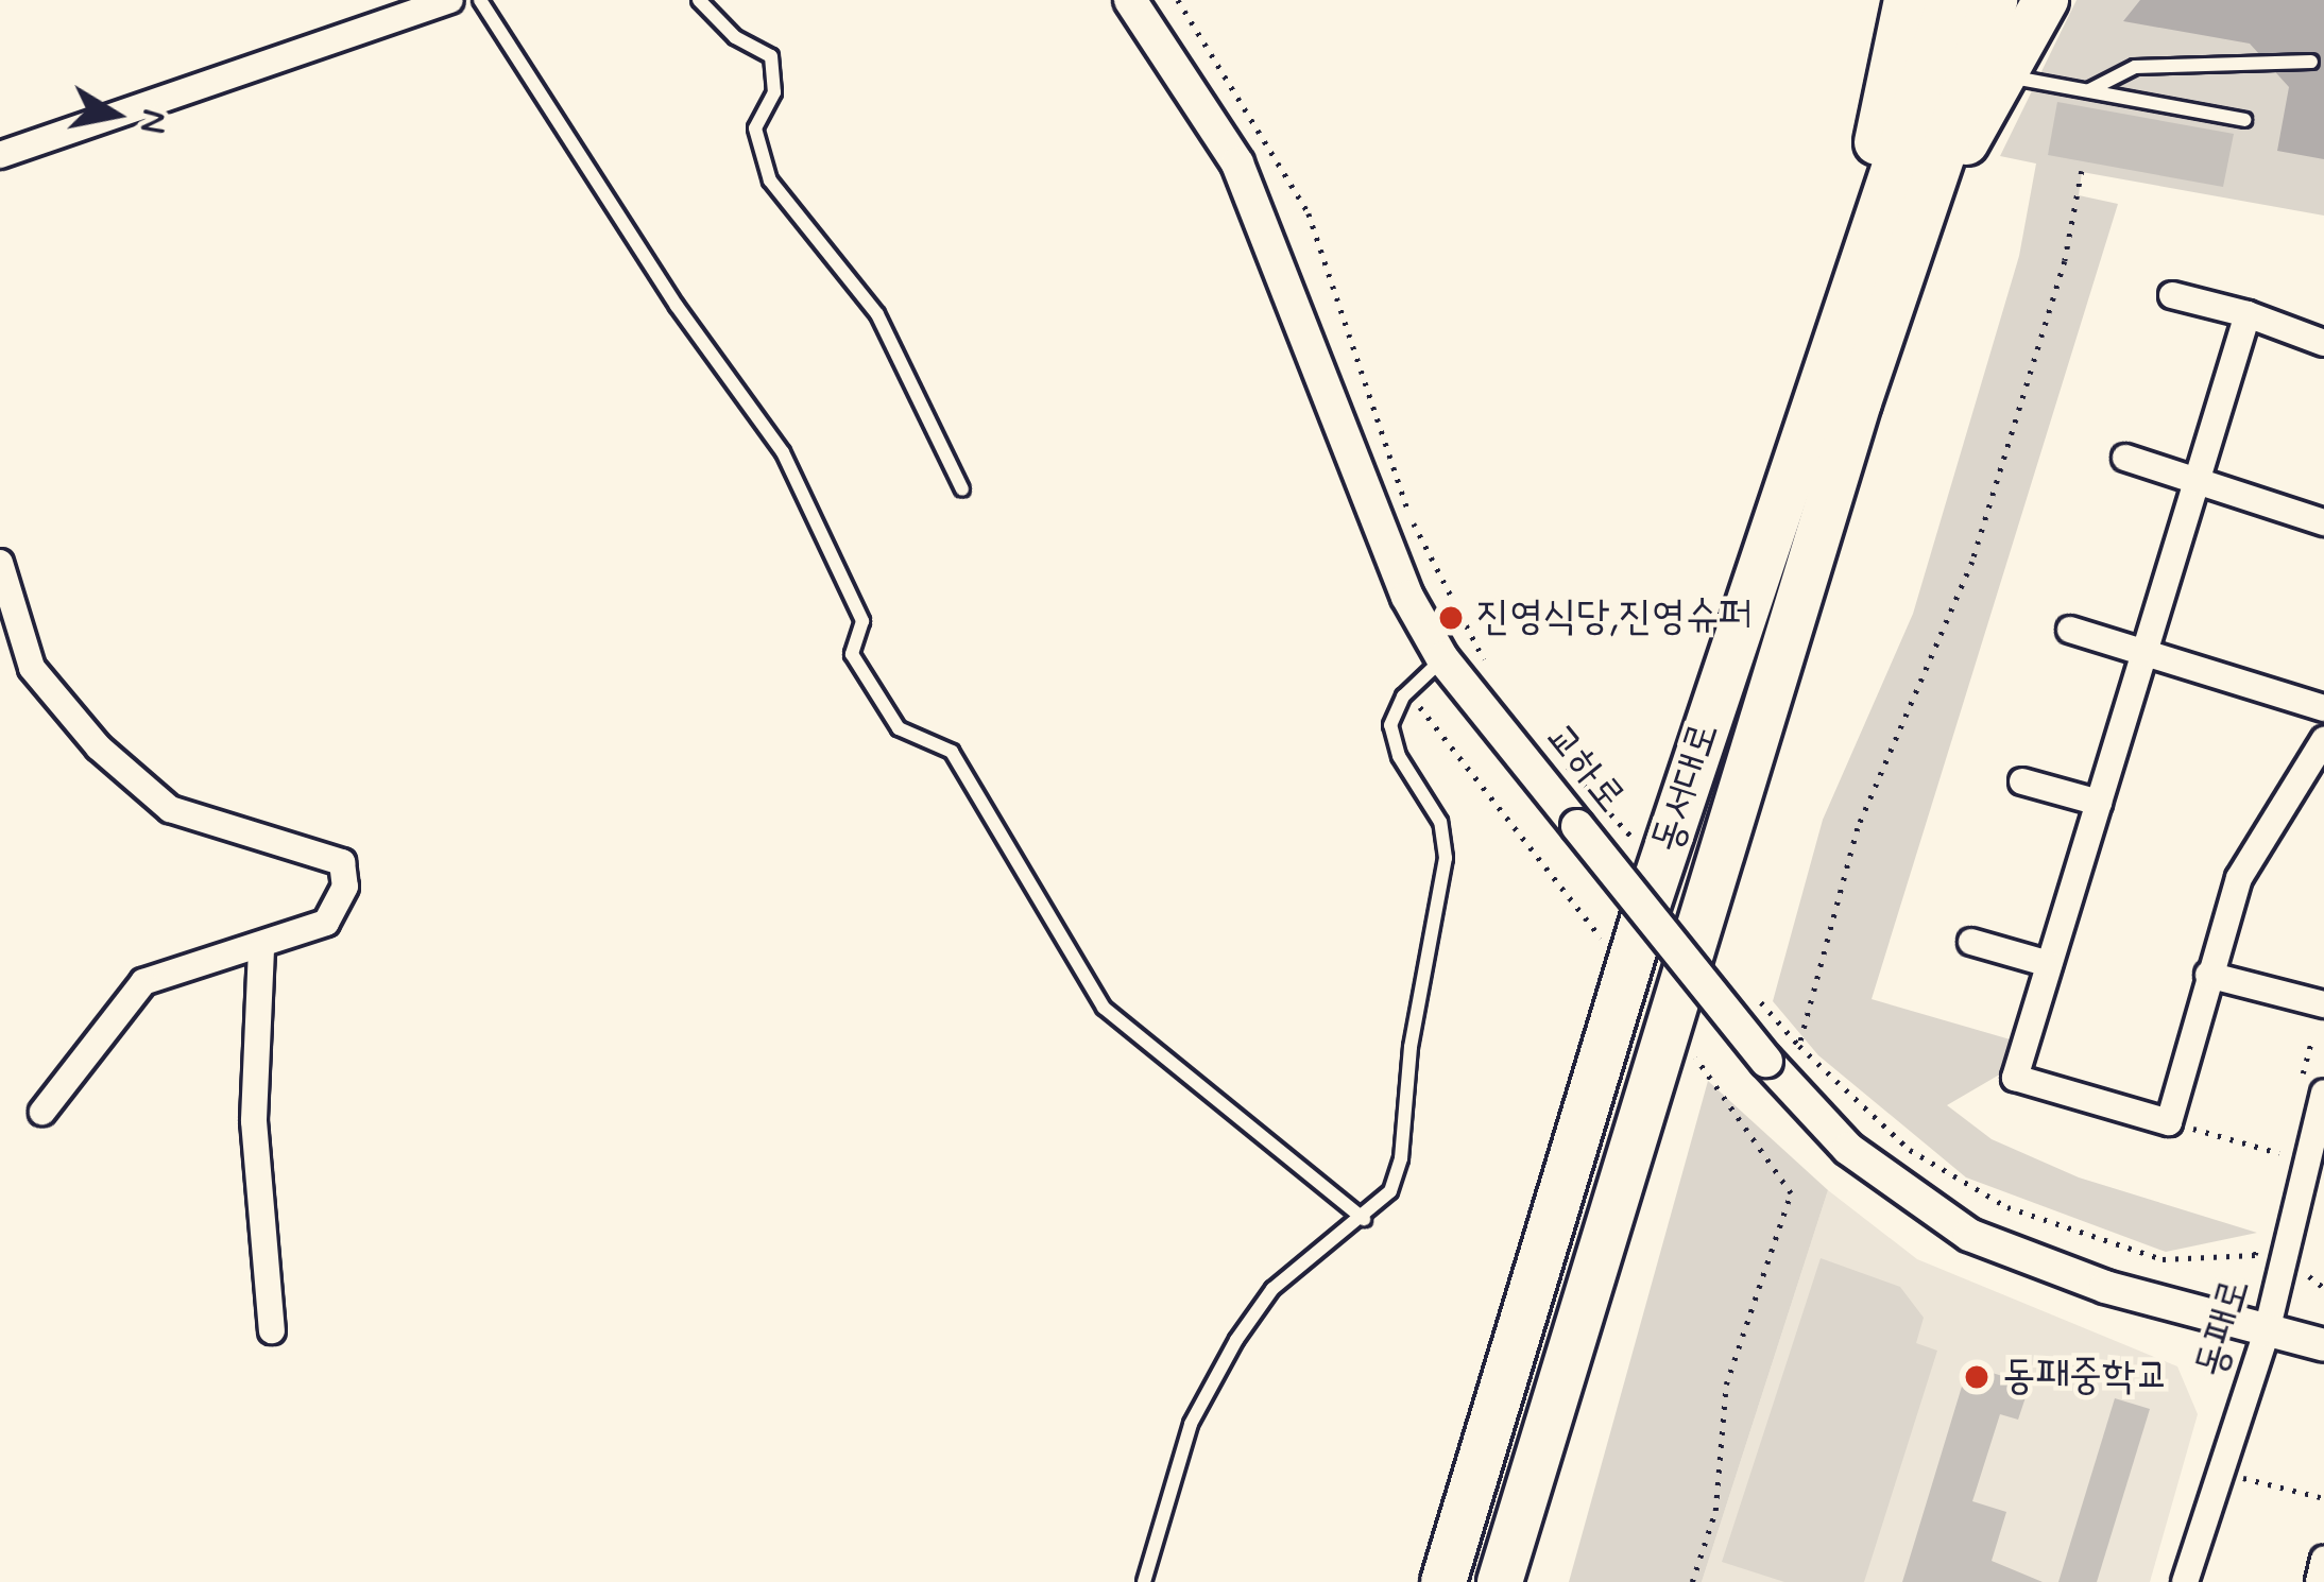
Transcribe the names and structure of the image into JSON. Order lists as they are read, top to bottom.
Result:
{
  "streets": {
    "highway": ["동서대로"],
    "street": ["교하로", "동패로"]
  },
  "crossings": [
    ["교하로", "동패로"]
  ],
  "places": ["진영식당,진영슈퍼", "동패중학교"],
  "north": "right"
}
